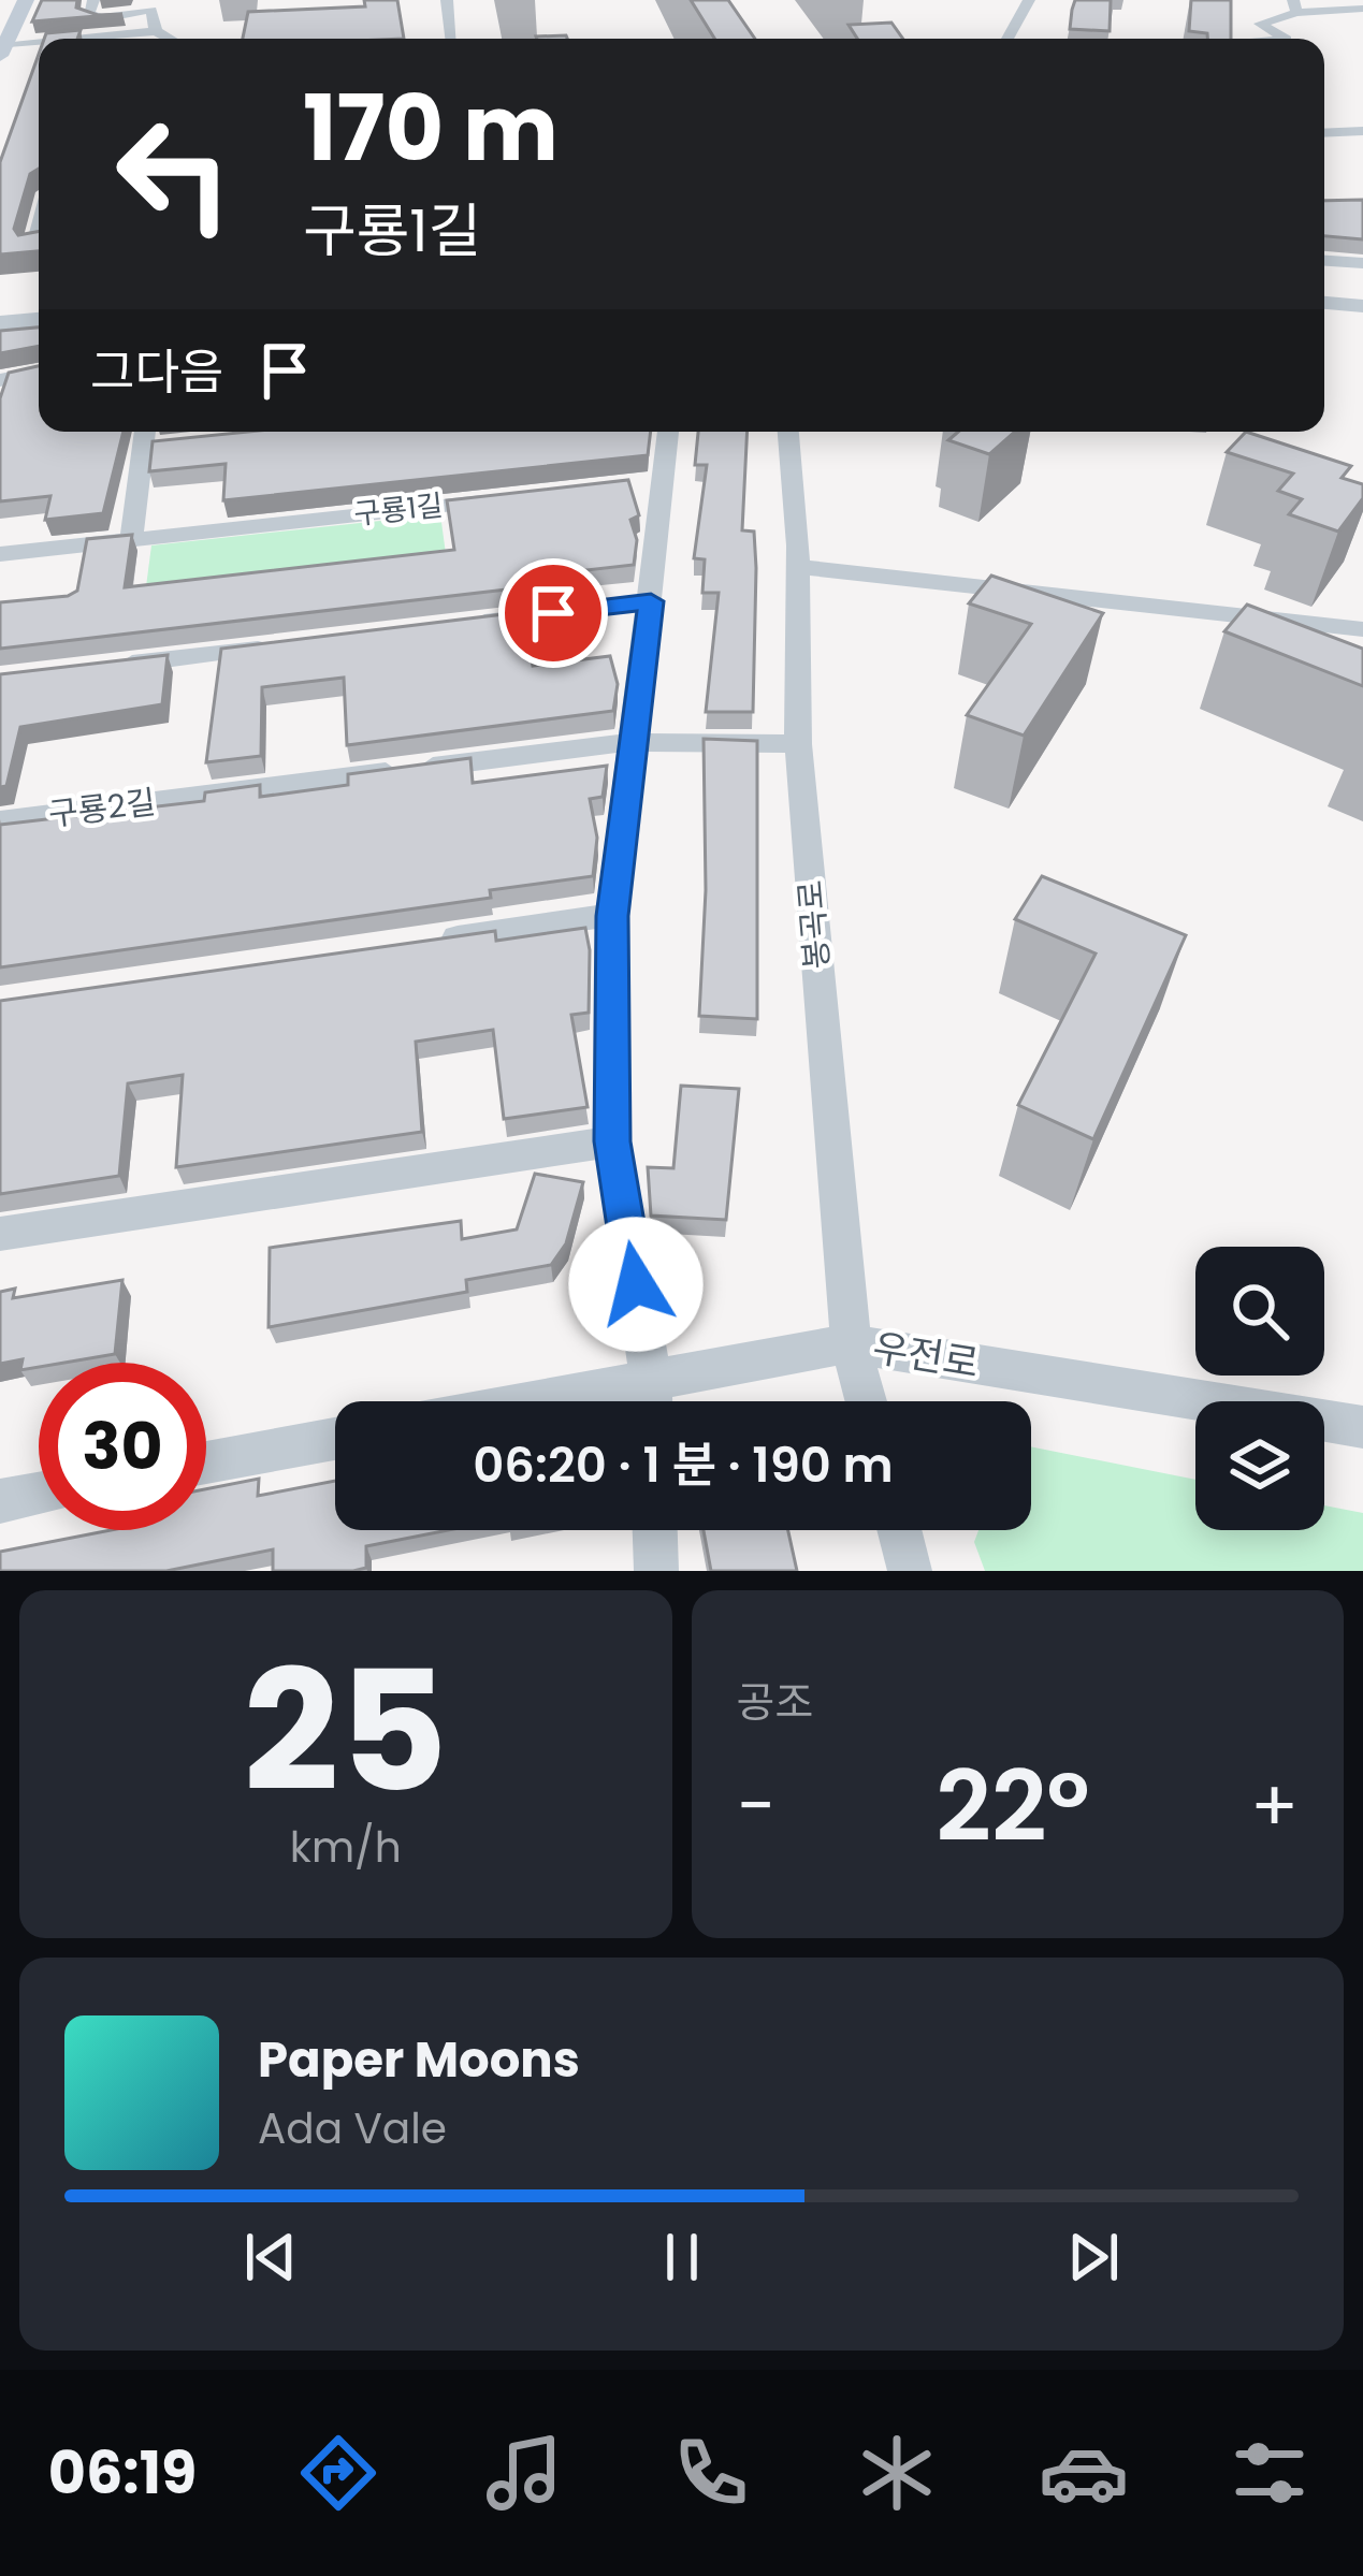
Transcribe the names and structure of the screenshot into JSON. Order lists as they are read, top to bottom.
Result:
{
  "streets": {
    "street": [
      "구룡1길",
      "구룡2길",
      "봉곡로",
      "우전로"
    ]
  },
  "crossings": [
    ["봉곡로", "우전로"]
  ],
  "page": {
    "turn": ["170 m", "구룡1길"],
    "then": "그다음",
    "limit": "30",
    "trip": "06:20 · 1 분 · 190 m",
    "tile": [
      ["25", "km/h"],
      "공조"
    ],
    "heat": ["−", "22°", "+"],
    "song": ["Paper Moons", "Ada Vale"],
    "tabs": "06:19"
  }
}
